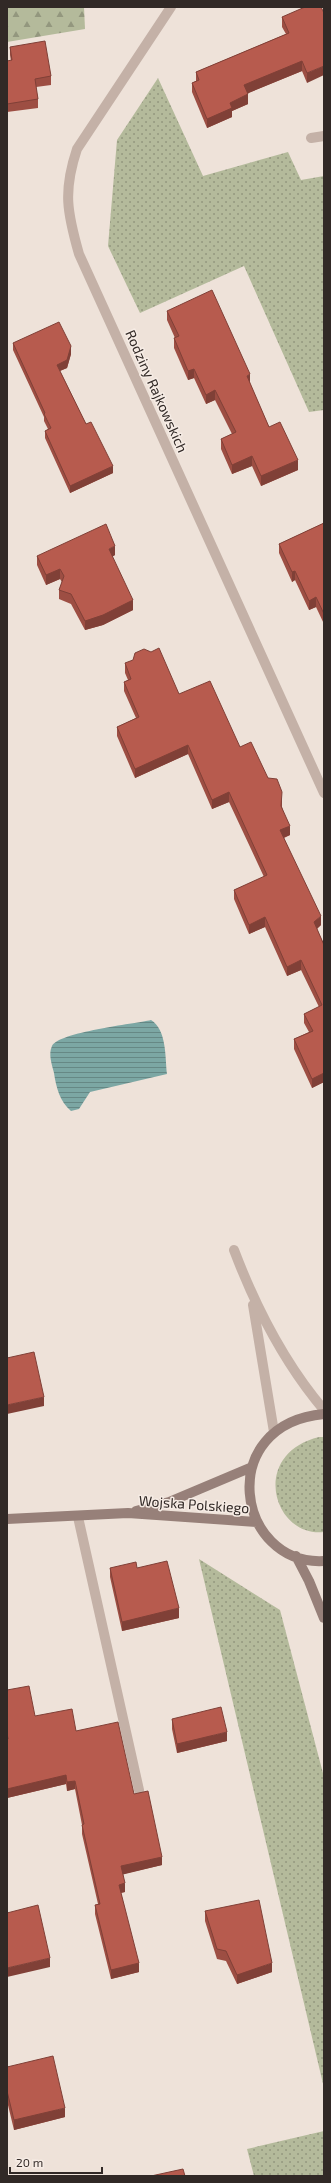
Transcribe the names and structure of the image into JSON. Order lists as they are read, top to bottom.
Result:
{
  "streets": {
    "main road": ["Wojska Polskiego"],
    "street": ["Rodziny Rajkowskich"]
  },
  "scale_bar": "20 m"
}
